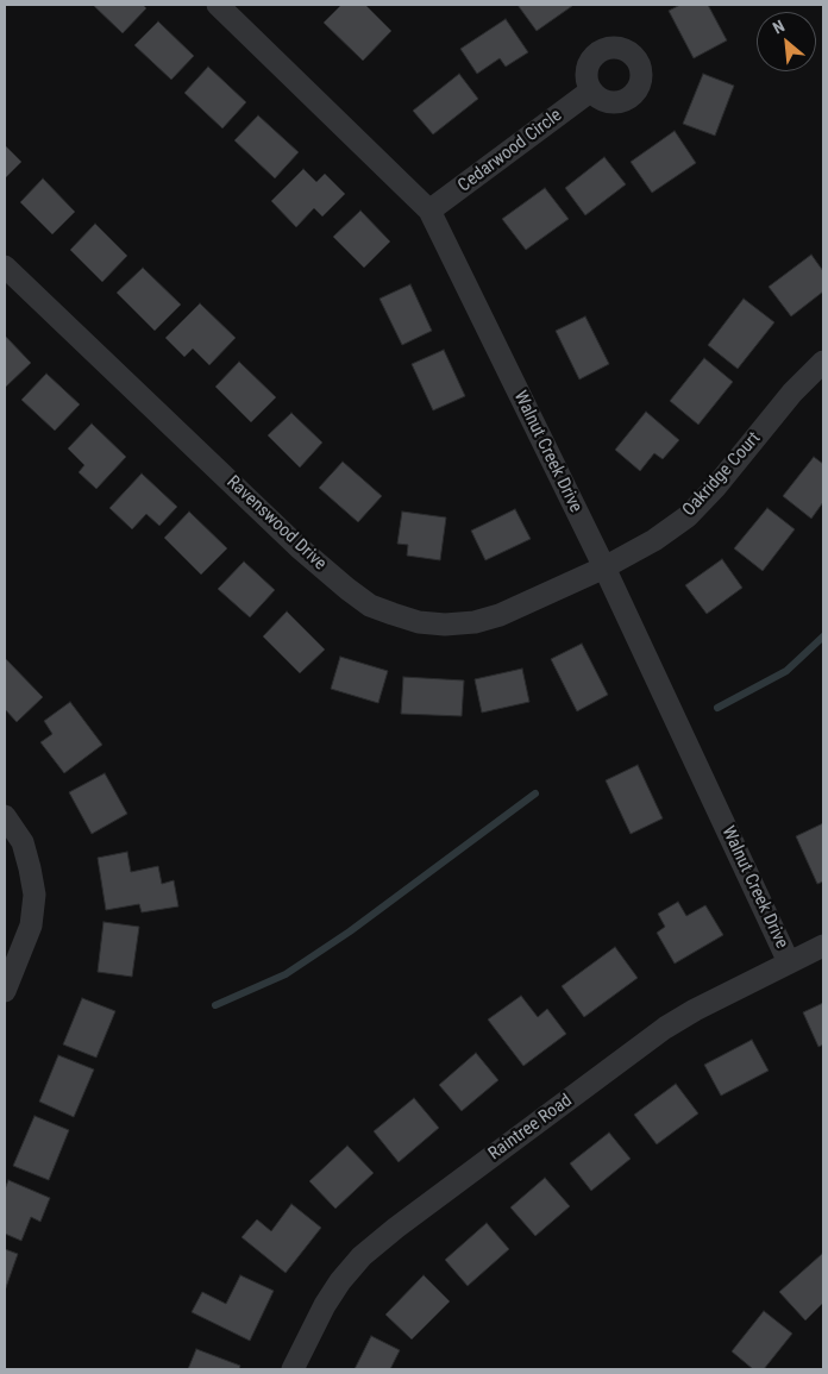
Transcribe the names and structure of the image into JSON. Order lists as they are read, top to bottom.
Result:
{
  "streets": {
    "street": [
      "Cedarwood Circle",
      "Walnut Creek Drive",
      "Oakridge Court",
      "Ravenswood Drive",
      "Raintree Road"
    ]
  },
  "crossings": [
    ["Cedarwood Circle", "Walnut Creek Drive"],
    ["Walnut Creek Drive", "Oakridge Court"],
    ["Walnut Creek Drive", "Ravenswood Drive"],
    ["Walnut Creek Drive", "Raintree Road"],
    ["Oakridge Court", "Ravenswood Drive"]
  ],
  "north": "top left"
}
